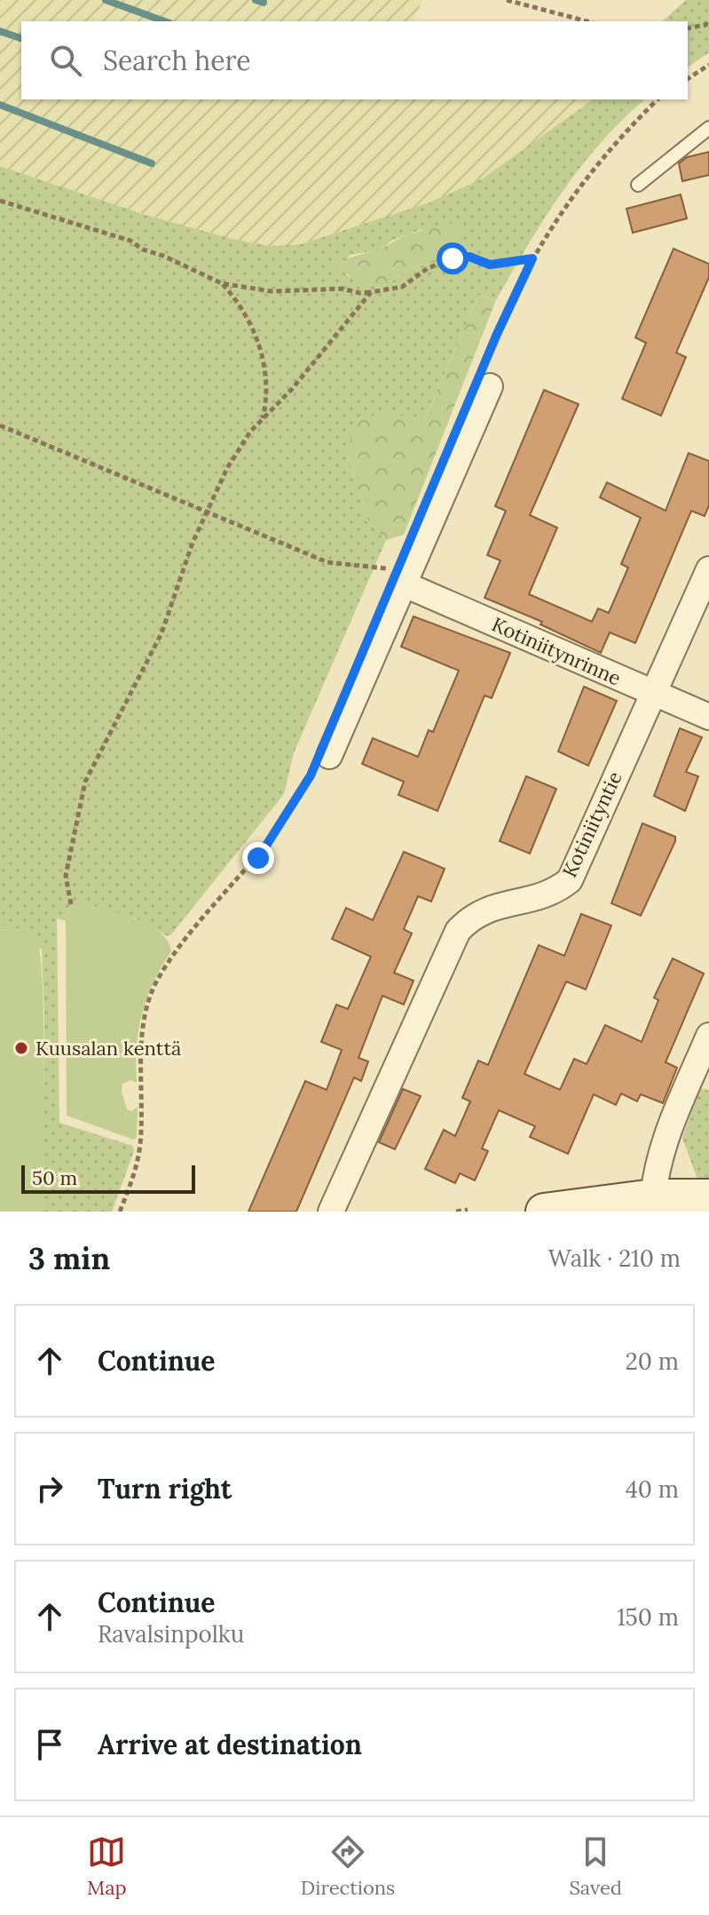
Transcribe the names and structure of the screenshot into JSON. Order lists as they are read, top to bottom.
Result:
{
  "streets": {
    "street": ["Kotiniitynrinne", "Kotiniityntie"]
  },
  "crossings": [
    ["Kotiniitynrinne", "Kotiniityntie"]
  ],
  "places": ["Kuusalan kenttä"],
  "scale_bar": "50 m",
  "page": {
    "search": "Search here",
    "scale": "50 m",
    "heading": ["3 min", "Walk · 210 m"],
    "list": [
      ["Continue", "20 m"],
      ["Turn right", "40 m"],
      ["Continue", "Ravalsinpolku", "150 m"],
      "Arrive at destination"
    ],
    "nav": ["Map", "Directions", "Saved"]
  }
}
